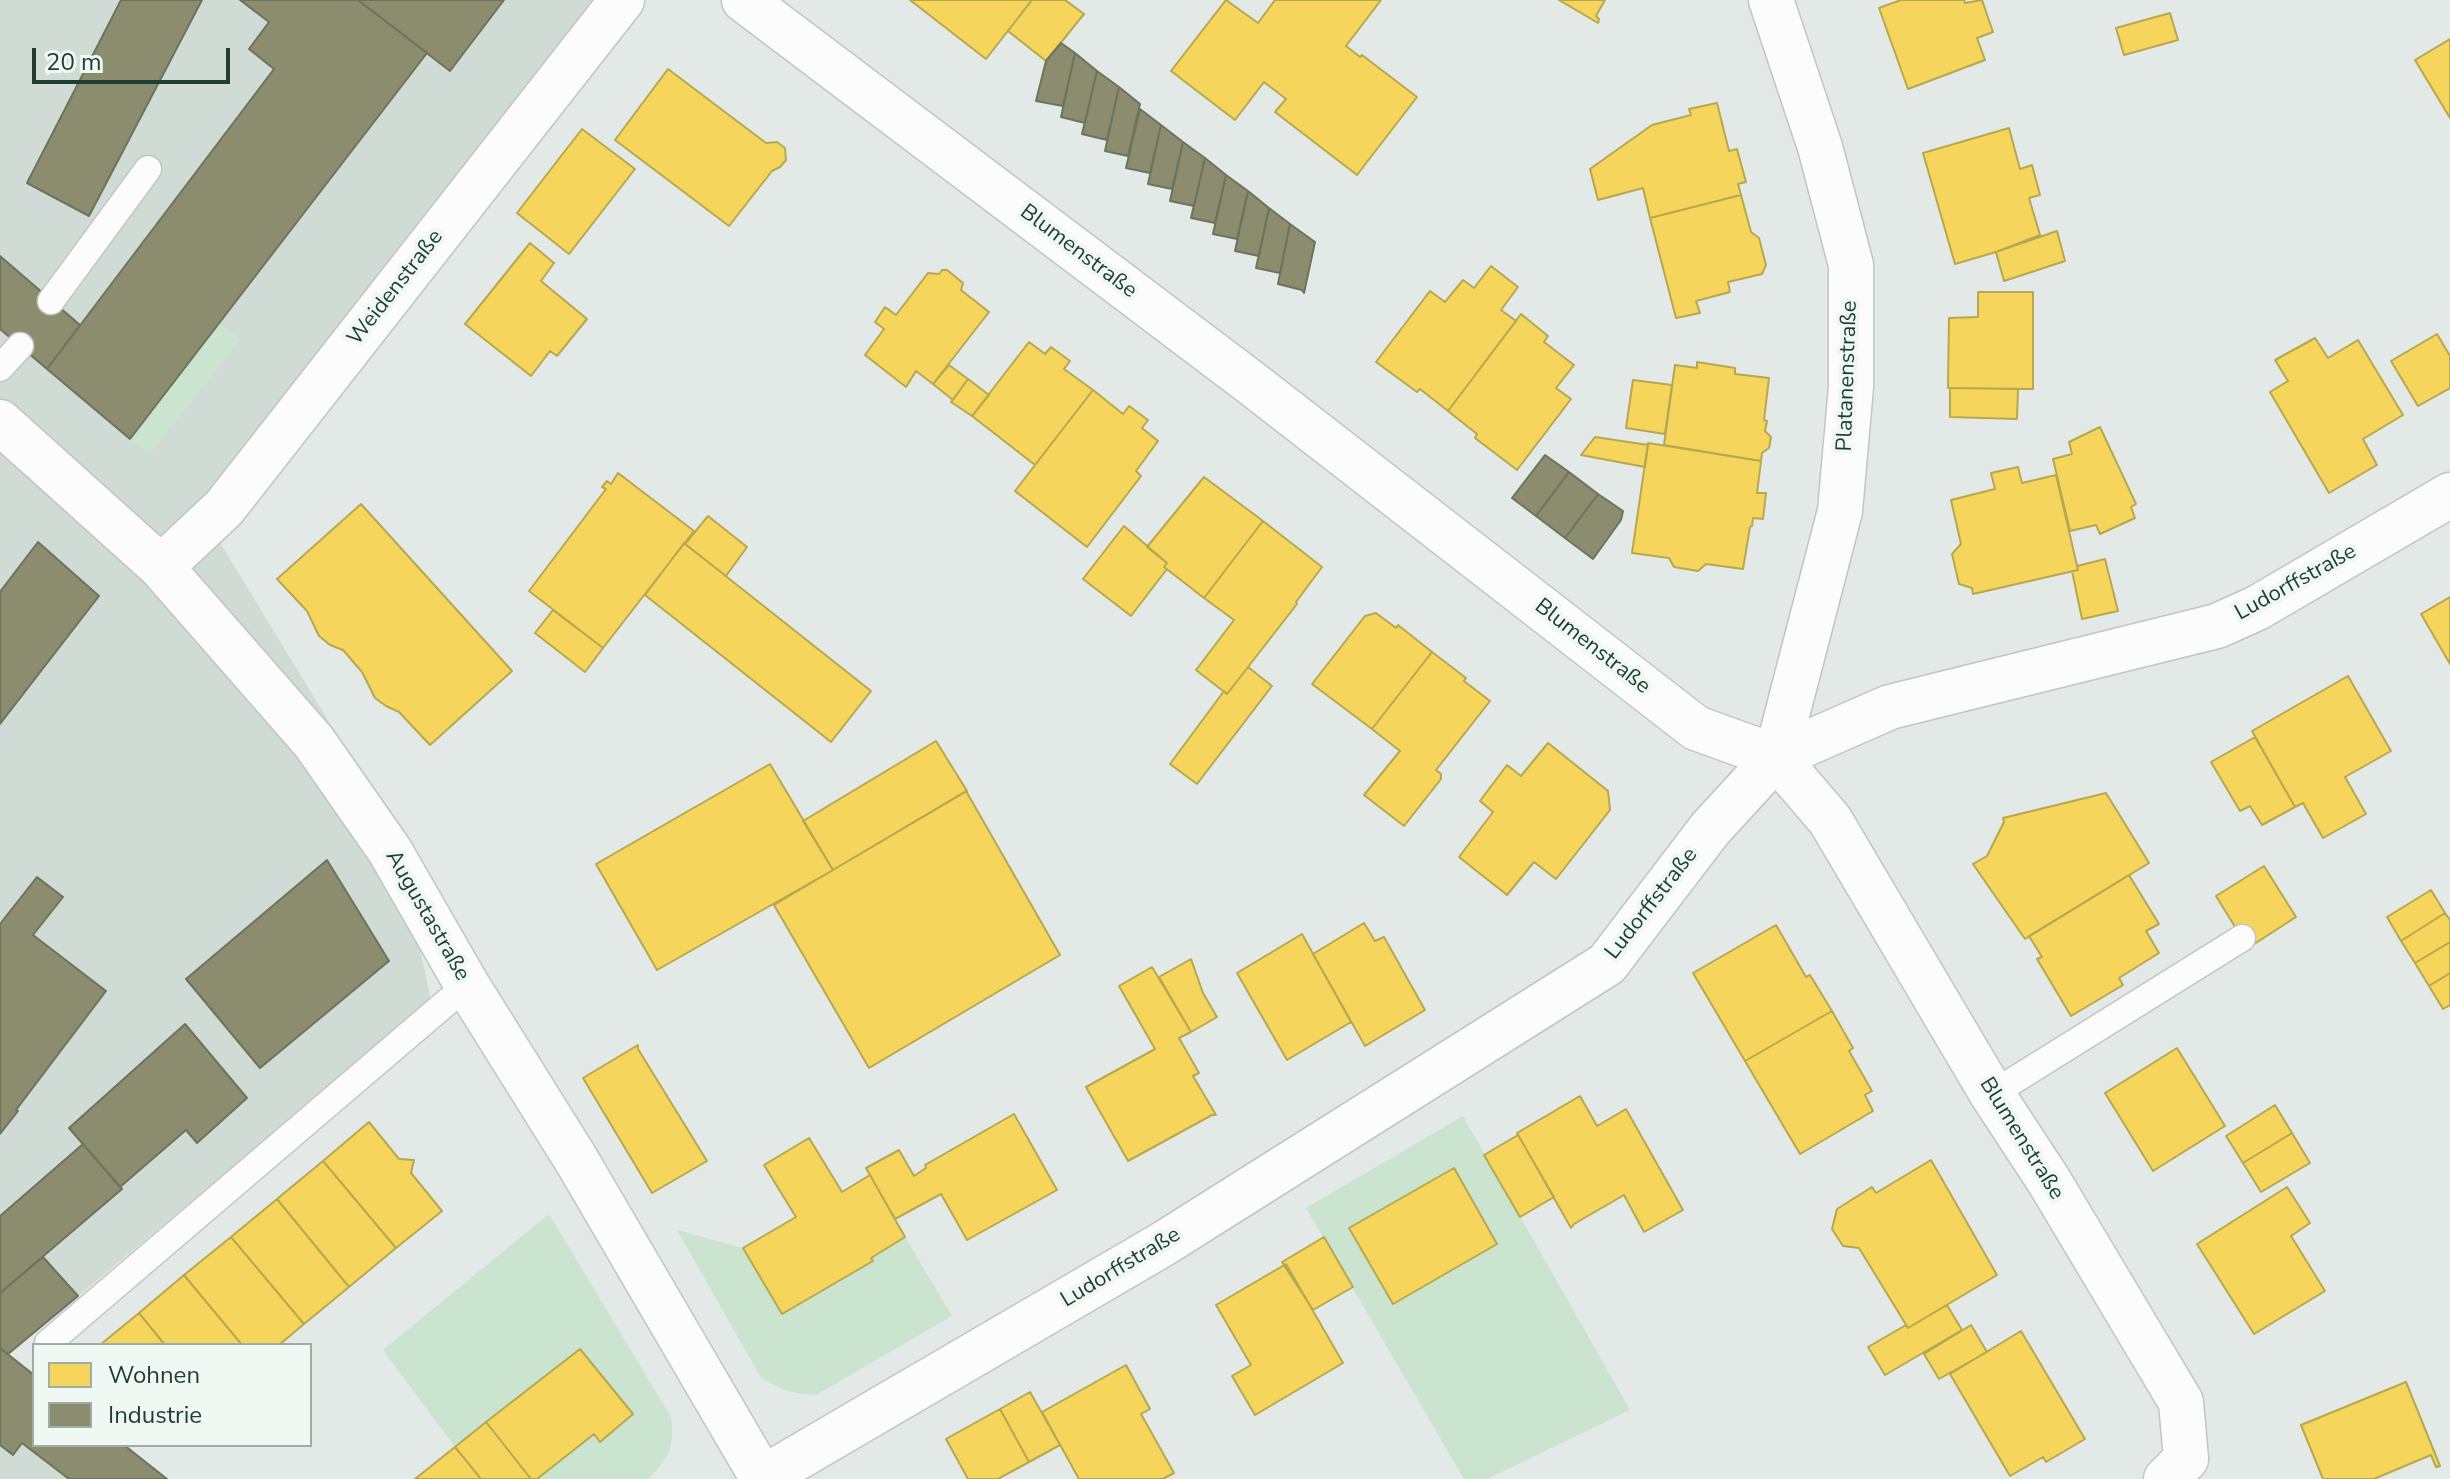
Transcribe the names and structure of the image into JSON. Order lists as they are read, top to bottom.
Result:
{
  "streets": {
    "street": [
      "Blumenstraße",
      "Weidenstraße",
      "Platanenstraße",
      "Ludorffstraße",
      "Augustastraße"
    ]
  },
  "crossings": [
    ["Blumenstraße", "Platanenstraße"],
    ["Blumenstraße", "Ludorffstraße"],
    ["Weidenstraße", "Augustastraße"],
    ["Platanenstraße", "Ludorffstraße"],
    ["Ludorffstraße", "Augustastraße"]
  ],
  "legend": ["Wohnen", "Industrie"],
  "scale_bar": "20 m"
}
